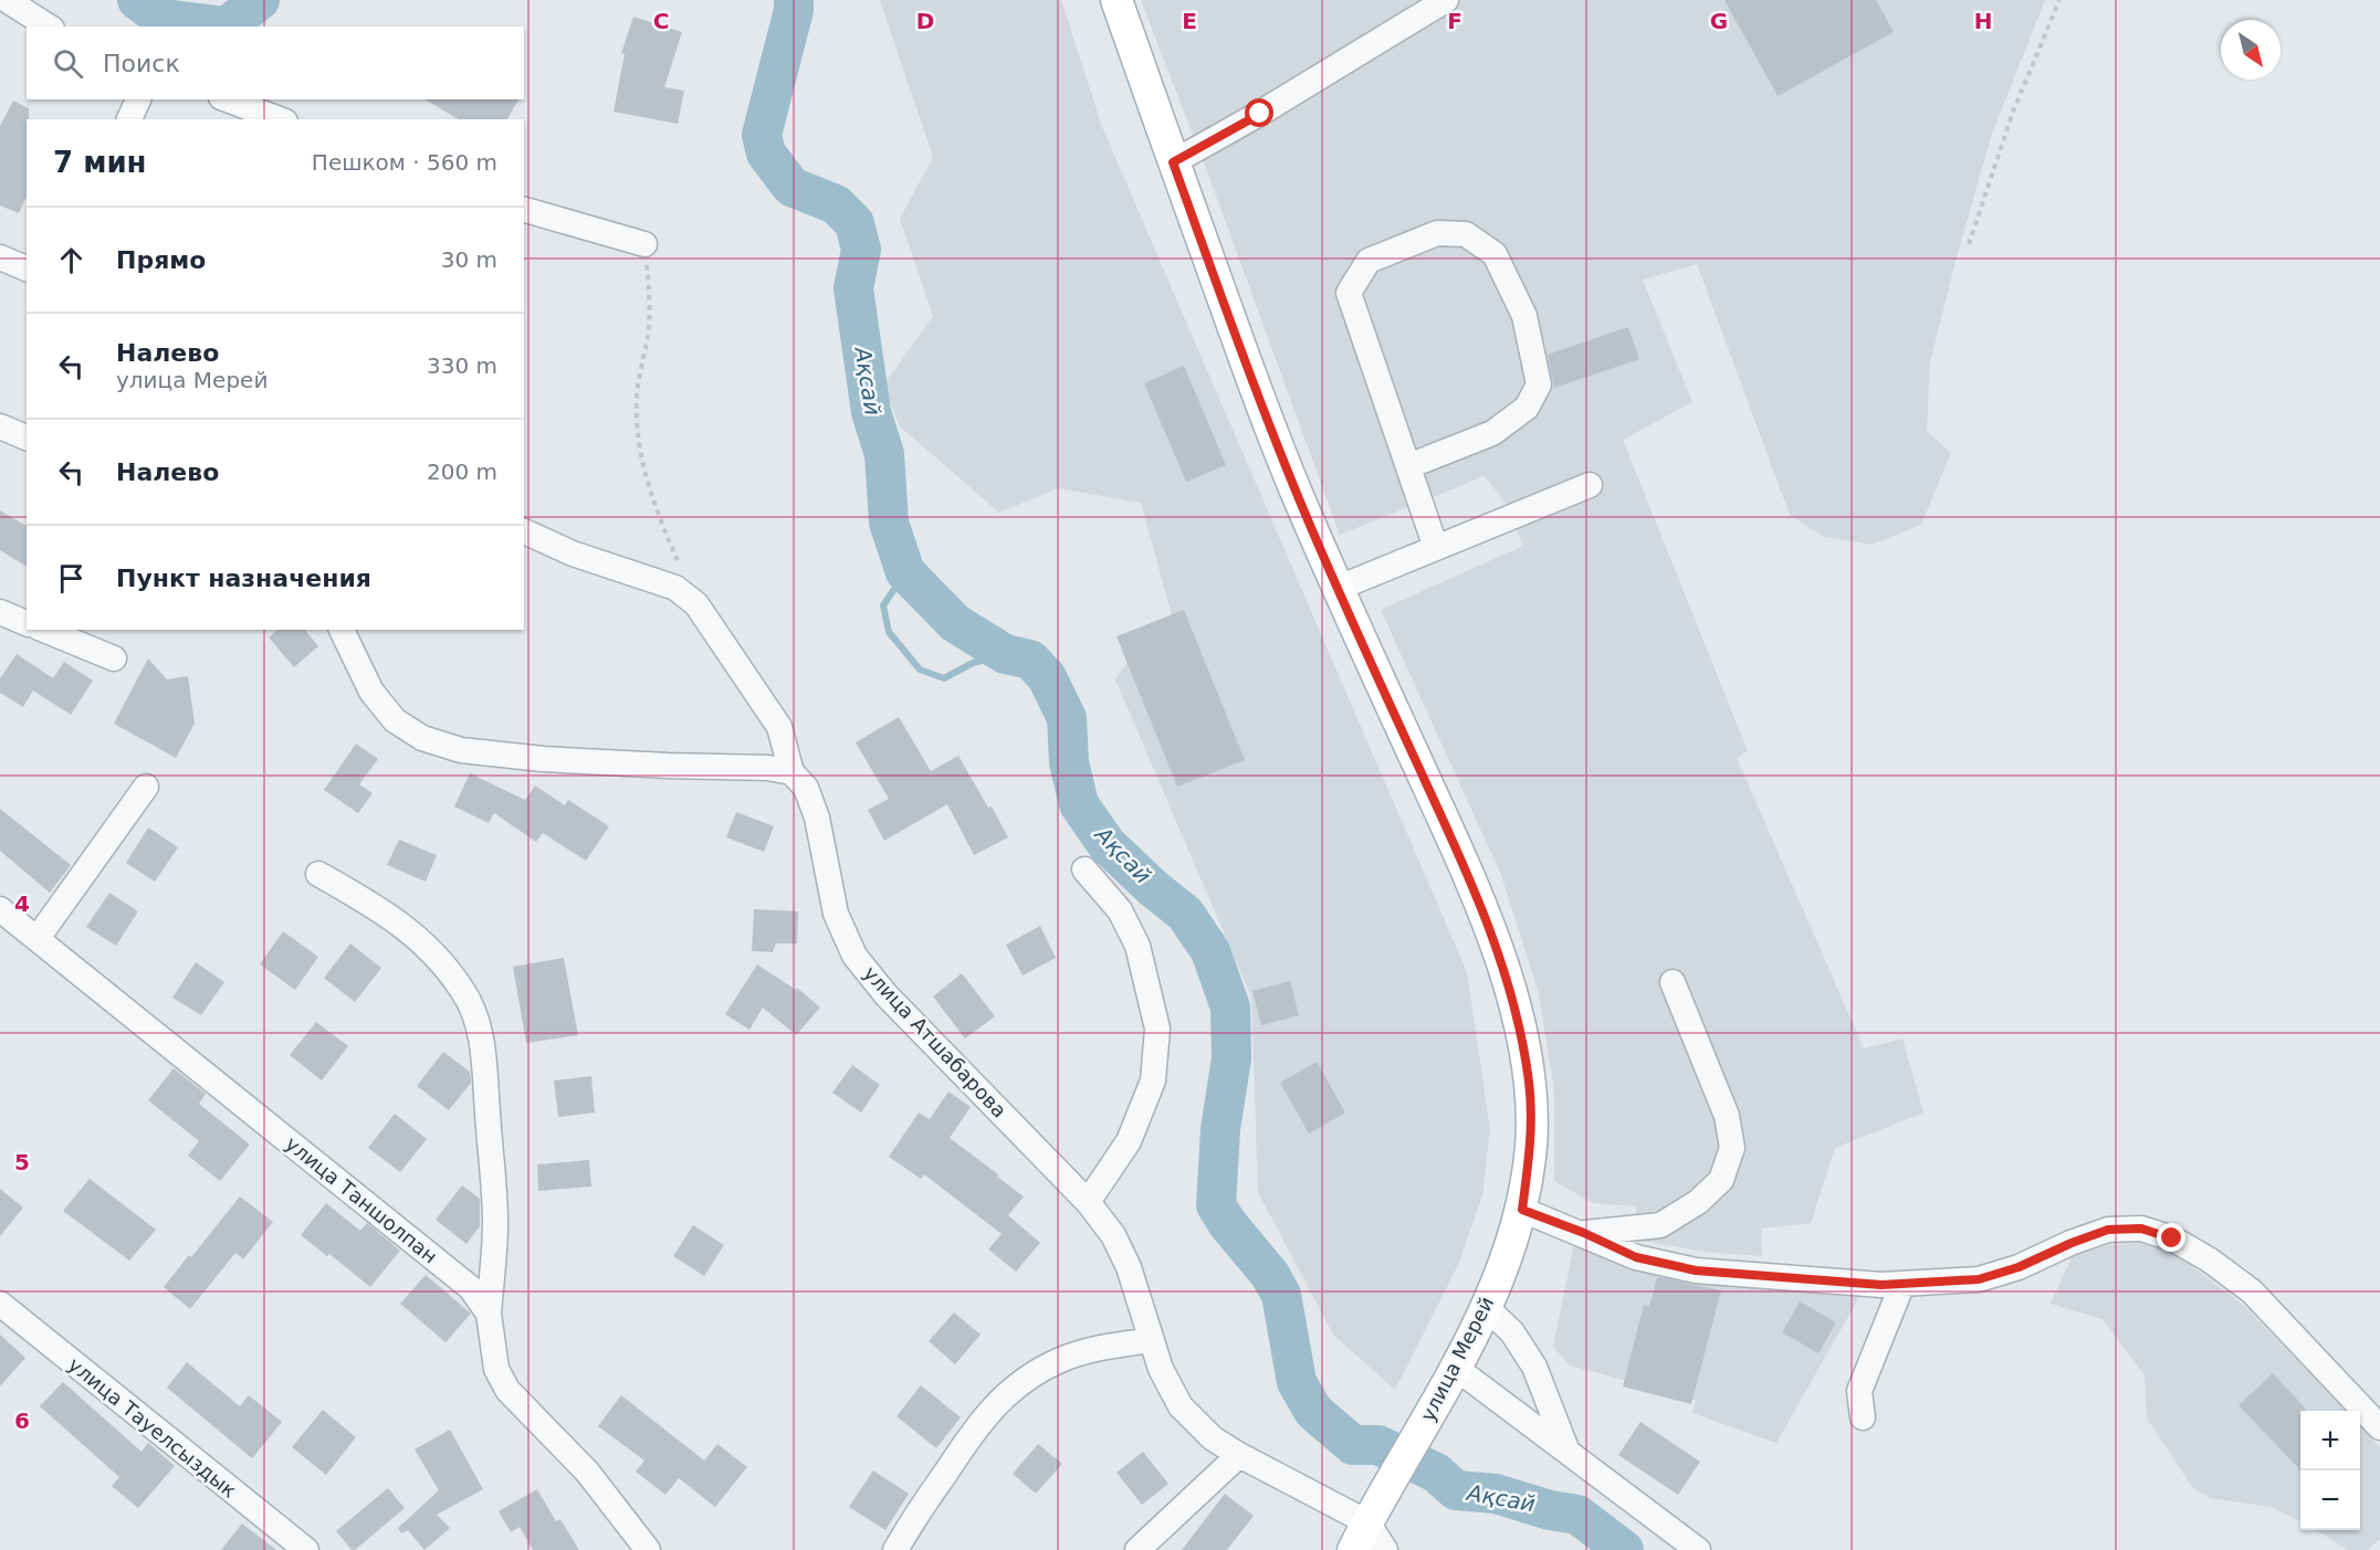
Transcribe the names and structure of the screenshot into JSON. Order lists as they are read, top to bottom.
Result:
{
  "streets": {
    "main road": ["улица Мерей"],
    "street": ["улица Атшабарова", "улица Таншолпан", "улица Тауелсыздык"]
  },
  "crossings": [
    ["улица Атшабарова", "улица Мерей"]
  ],
  "water": ["Ақсай"],
  "north": "bottom right",
  "page": {
    "search": "Поиск",
    "heading": ["7 мин", "Пешком · 560 m"],
    "list": [
      ["Прямо", "30 m"],
      ["Налево", "улица Мерей", "330 m"],
      ["Налево", "200 m"],
      "Пункт назначения"
    ],
    "map_buttons": ["+", "−"]
  },
  "grid": {
    "columns": [
      "C",
      "D",
      "E",
      "F",
      "G",
      "H"
    ],
    "rows": ["4", "5", "6"]
  }
}
